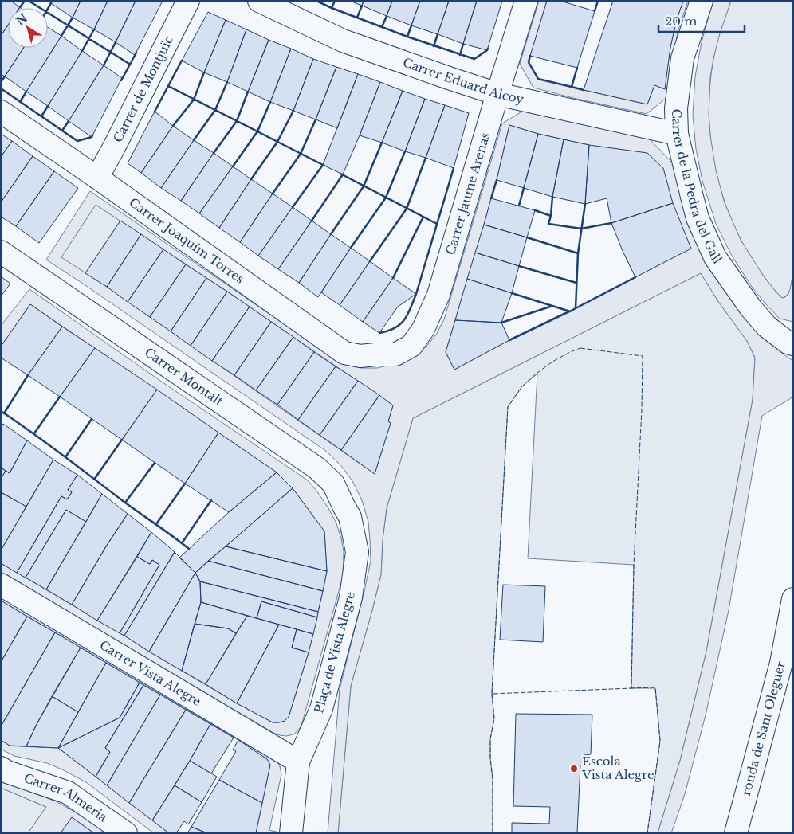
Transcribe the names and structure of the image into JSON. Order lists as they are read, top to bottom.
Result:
{
  "streets": {
    "street": [
      "Carrer Eduard Alcoy",
      "Carrer de Montjuïc",
      "Carrer de la Pedra del Gall",
      "Carrer Jaume Arenas",
      "Carrer Joaquím Torres",
      "Carrer Montalt",
      "Plaça de Vista Alegre",
      "Carrer Vista Alegre",
      "ronda de Sant Oleguer",
      "Carrer Almeria"
    ]
  },
  "crossings": [
    ["Carrer Eduard Alcoy", "Carrer de la Pedra del Gall"],
    ["Carrer Eduard Alcoy", "Carrer Jaume Arenas"],
    ["Carrer de Montjuïc", "Carrer Joaquím Torres"],
    ["Carrer Jaume Arenas", "Carrer Joaquím Torres"],
    ["Carrer Montalt", "Plaça de Vista Alegre"],
    ["Plaça de Vista Alegre", "Carrer Vista Alegre"]
  ],
  "places": ["Escola Vista Alegre"],
  "scale_bar": "20 m",
  "north": "top left"
}
